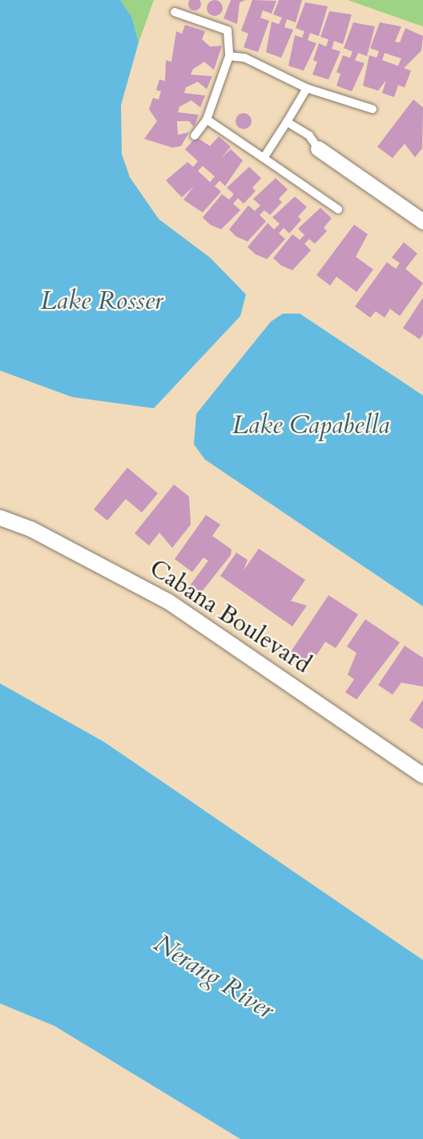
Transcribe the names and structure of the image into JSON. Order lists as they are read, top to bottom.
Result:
{
  "streets": {
    "street": ["Cabana Boulevard"]
  },
  "water": ["Lake Rosser", "Lake Capabella", "Nerang River"]
}
